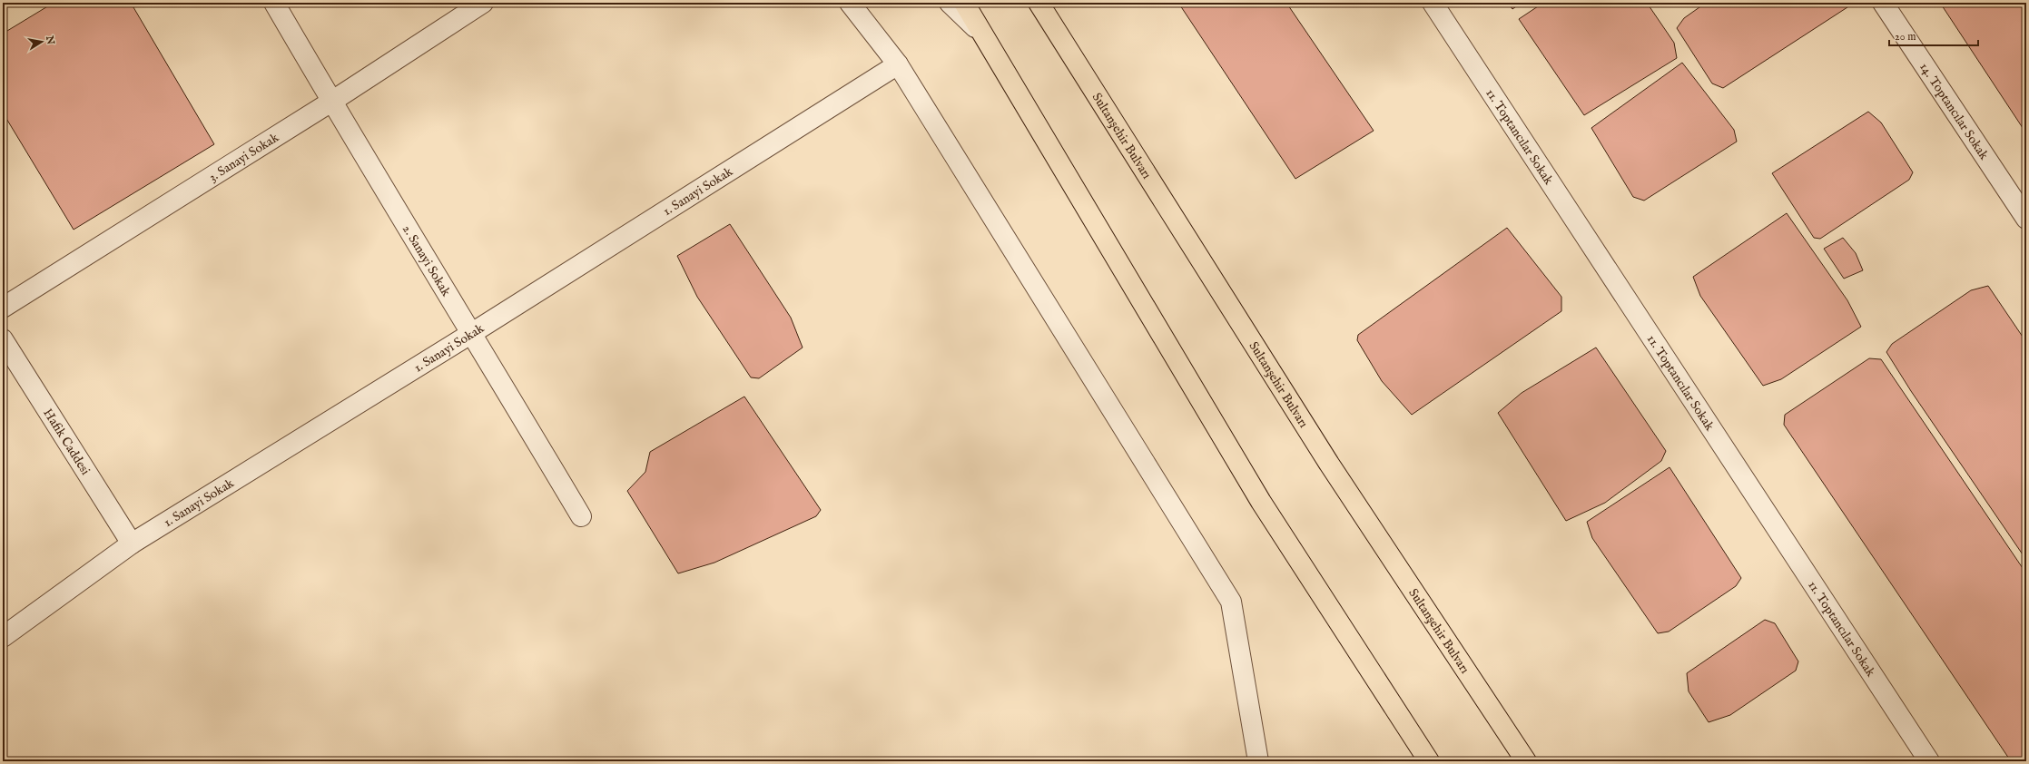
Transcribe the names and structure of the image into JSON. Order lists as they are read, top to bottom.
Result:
{
  "streets": {
    "highway": ["Sultanşehir Bulvarı"],
    "street": [
      "14. Toptancılar Sokak",
      "11. Toptancılar Sokak",
      "3. Sanayi Sokak",
      "1. Sanayi Sokak",
      "2. Sanayi Sokak",
      "Hafik Caddesi"
    ]
  },
  "crossings": [
    ["3. Sanayi Sokak", "2. Sanayi Sokak"],
    ["1. Sanayi Sokak", "2. Sanayi Sokak"],
    ["1. Sanayi Sokak", "Hafik Caddesi"]
  ],
  "scale_bar": "20 m",
  "north": "right"
}
